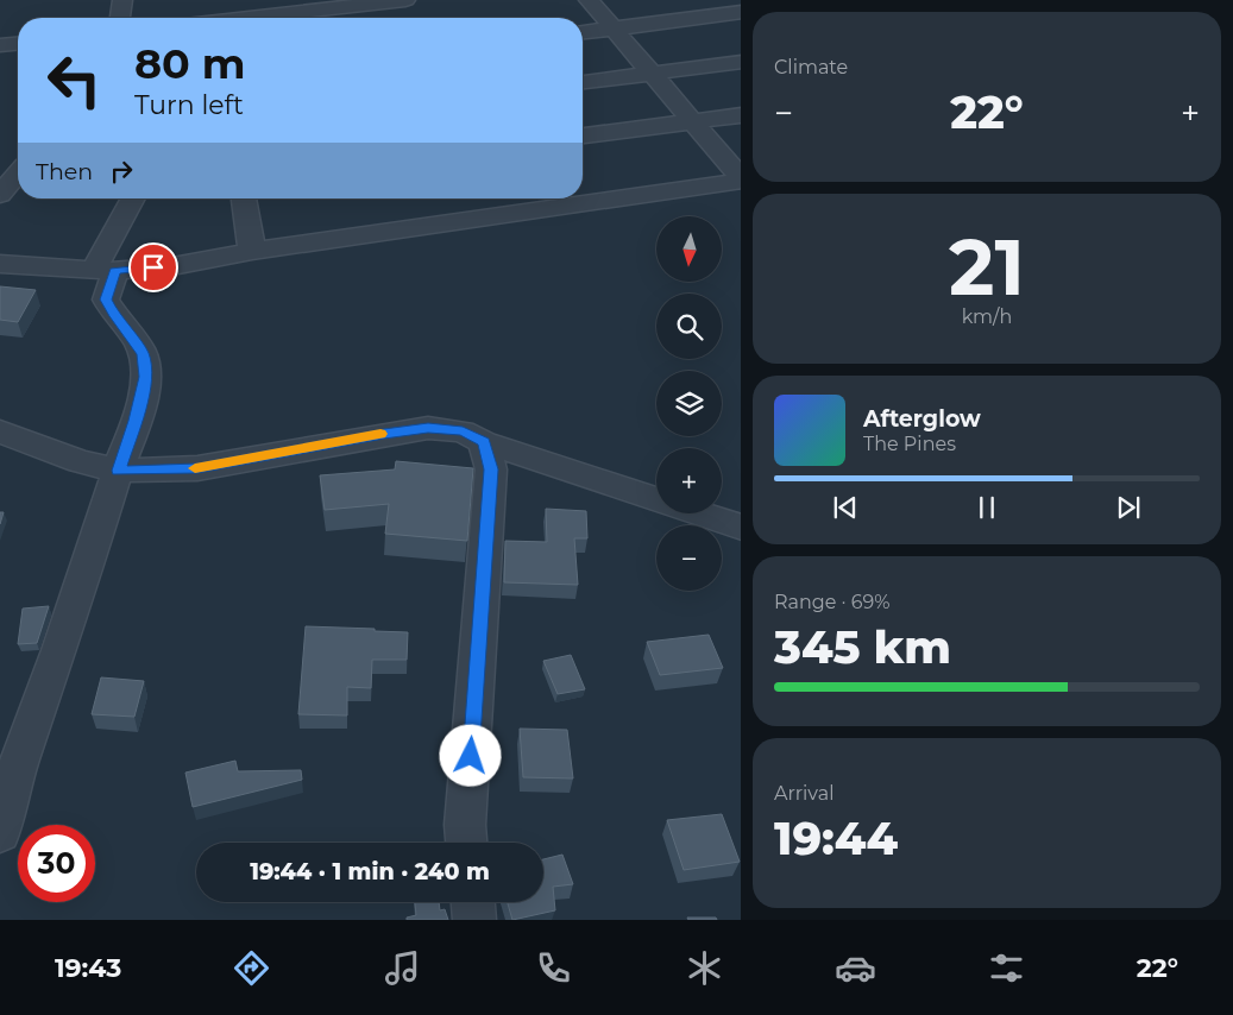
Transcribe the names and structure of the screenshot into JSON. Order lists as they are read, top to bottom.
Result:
{
  "north": "bottom",
  "page": {
    "tile": [
      "Climate",
      ["21", "km/h"],
      ["Range · 69%", "345 km"],
      ["Arrival", "19:44"]
    ],
    "turn": ["80 m", "Turn left"],
    "heat": ["−", "22°", "+"],
    "then": "Then",
    "map_buttons": ["+", "−"],
    "song": ["Afterglow", "The Pines"],
    "limit": "30",
    "trip": "19:44 · 1 min · 240 m",
    "tabs": ["19:43", "22°"]
  }
}
